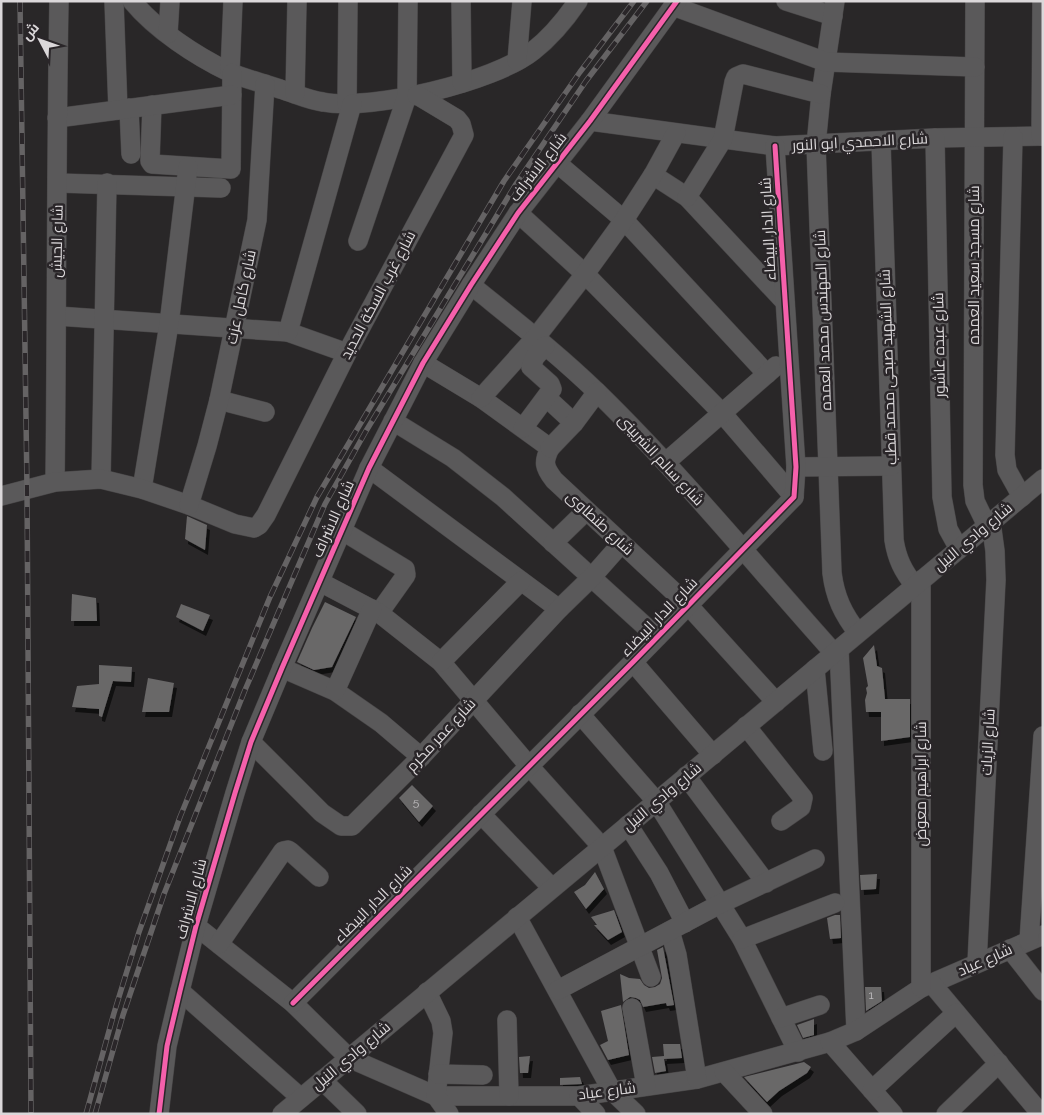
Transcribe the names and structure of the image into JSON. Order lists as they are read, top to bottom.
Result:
{
  "streets": {
    "street": [
      "شارع الاحمدي ابو النور",
      "شارع الاشراف",
      "شارع الدار البيضاء",
      "شارع الجيش",
      "شارع مسجد سعيد العمده",
      "شارع غرب السكة الحديد",
      "شارع كامل عزت",
      "شارع المهندس محمد العمده",
      "شارع عبده عاشور",
      "شارع الشهيد صبحى محمد قطب",
      "شارع سالم الشربينى",
      "شارع طنطاوى",
      "شارع وادي النيل",
      "شارع عمر مكرم",
      "شارع الزيات",
      "شارع ابراهيم معوض",
      "شارع عياد"
    ]
  },
  "crossings": [
    ["شارع الاحمدي ابو النور", "شارع الاشراف"],
    ["شارع الاحمدي ابو النور", "شارع الدار البيضاء"],
    ["شارع الاحمدي ابو النور", "شارع مسجد سعيد العمده"],
    ["شارع الاحمدي ابو النور", "شارع المهندس محمد العمده"],
    ["شارع الاحمدي ابو النور", "شارع عبده عاشور"],
    ["شارع الاحمدي ابو النور", "شارع الشهيد صبحى محمد قطب"],
    ["شارع الاشراف", "شارع سالم الشربينى"],
    ["شارع الاشراف", "شارع عمر مكرم"],
    ["شارع الاشراف", "شارع عياد"],
    ["شارع الدار البيضاء", "شارع سالم الشربينى"],
    ["شارع الدار البيضاء", "شارع طنطاوى"],
    ["شارع الدار البيضاء", "شارع عياد"],
    ["شارع مسجد سعيد العمده", "شارع وادي النيل"],
    ["شارع مسجد سعيد العمده", "شارع الزيات"],
    ["شارع غرب السكة الحديد", "شارع كامل عزت"],
    ["شارع المهندس محمد العمده", "شارع وادي النيل"],
    ["شارع عبده عاشور", "شارع وادي النيل"],
    ["شارع الشهيد صبحى محمد قطب", "شارع وادي النيل"],
    ["شارع الشهيد صبحى محمد قطب", "شارع ابراهيم معوض"],
    ["شارع سالم الشربينى", "شارع وادي النيل"],
    ["شارع طنطاوى", "شارع وادي النيل"],
    ["شارع طنطاوى", "شارع عمر مكرم"],
    ["شارع وادي النيل", "شارع الزيات"],
    ["شارع وادي النيل", "شارع ابراهيم معوض"],
    ["شارع وادي النيل", "شارع عياد"],
    ["شارع الزيات", "شارع عياد"],
    ["شارع ابراهيم معوض", "شارع عياد"]
  ],
  "house_numbers": ["5", "1"],
  "north": "top left"
}
